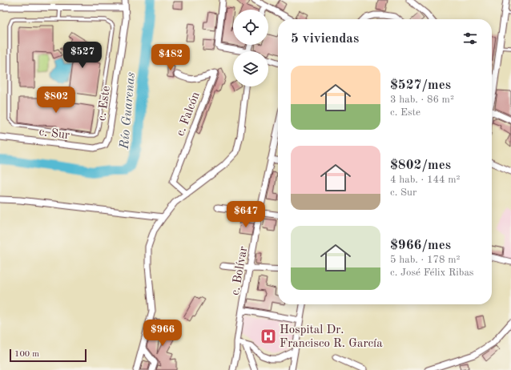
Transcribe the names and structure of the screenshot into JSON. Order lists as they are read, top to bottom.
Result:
{
  "streets": {
    "street": [
      "c. Este",
      "c. Falcón",
      "c. Sur",
      "c. Bolívar"
    ]
  },
  "crossings": [
    ["c. Este", "c. Sur"]
  ],
  "water": ["Río Guarenas"],
  "places": {
    "hospital": ["Hospital Dr. Francisco R. García"]
  },
  "scale_bar": "100 m",
  "page": {
    "heading": "5 viviendas",
    "price": [
      "$527",
      "$482",
      "$802",
      "$647",
      "$966"
    ],
    "list": [
      {
        "name": "$527/mes",
        "note": "3 hab. · 86 m² · c. Este"
      },
      {
        "name": "$802/mes",
        "note": "4 hab. · 144 m² · c. Sur"
      },
      {
        "name": "$966/mes",
        "note": "5 hab. · 178 m² · c. José Félix Ribas"
      }
    ],
    "scale": "100 m"
  }
}
